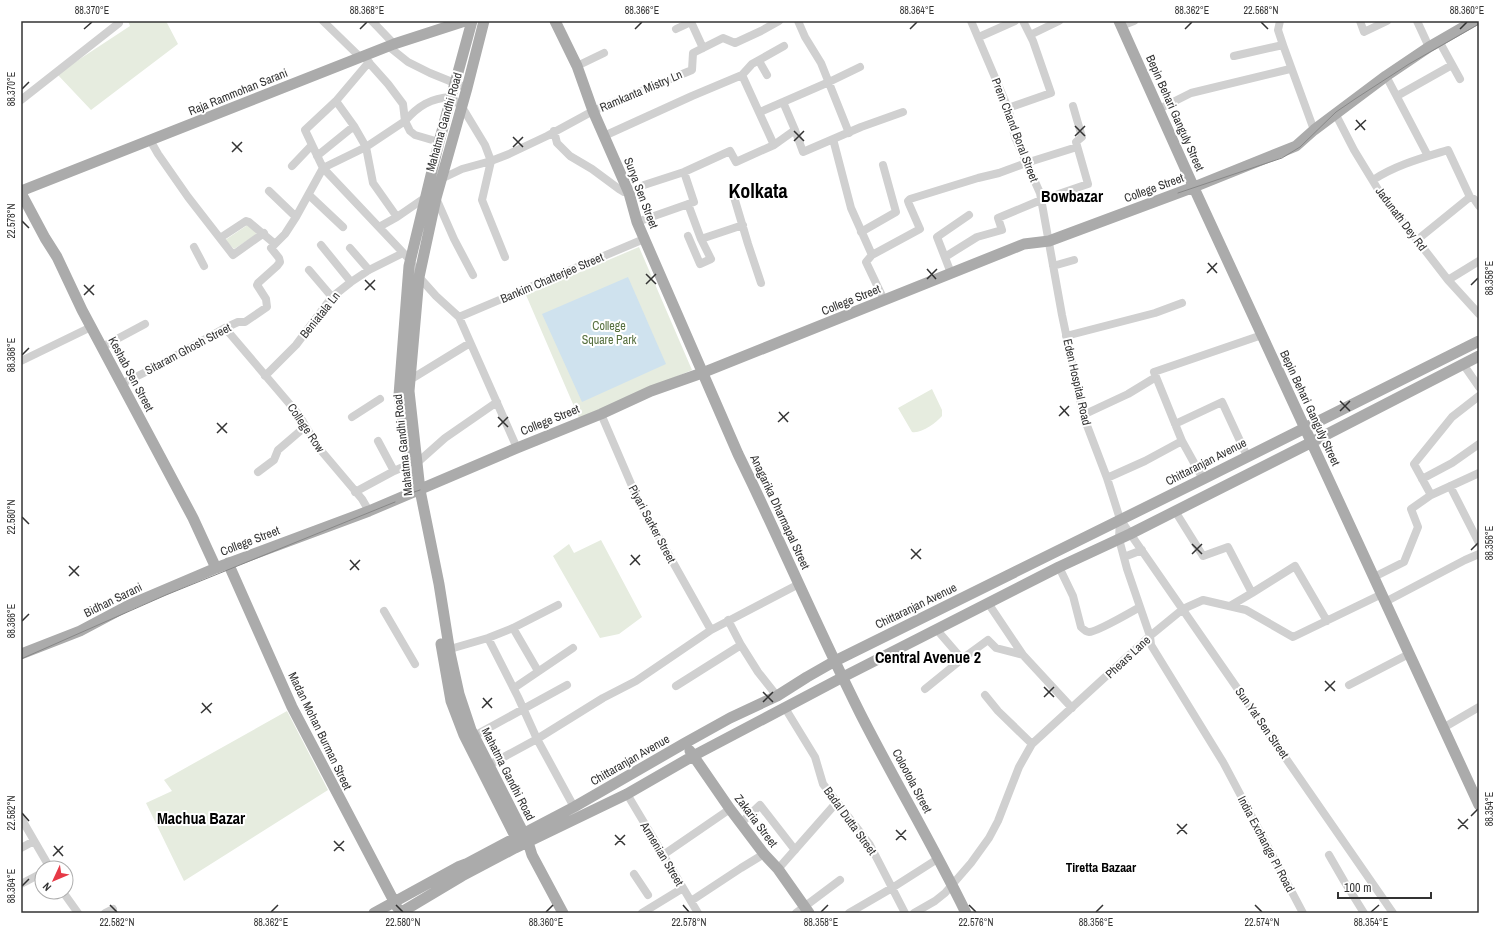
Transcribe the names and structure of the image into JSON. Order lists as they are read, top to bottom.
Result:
{
  "streets": {
    "main road": [
      "Raja Rammohan Sarani",
      "Bepin Behari Ganguly Street",
      "Mahatma Gandhi Road",
      "College Street",
      "Surya Sen Street",
      "Keshab Sen Street",
      "Chittaranjan Avenue",
      "Anagarika Dharmapal Street",
      "Bidhan Sarani",
      "Madan Mohan Burman Street",
      "Colootola Street",
      "Zakaria Street"
    ],
    "street": [
      "Ramkanta Mistry Ln",
      "Prem Chand Boral Street",
      "Jadunath Dey Rd",
      "Bankim Chatterjee Street",
      "Beniatala Ln",
      "Sitaram Ghosh Street",
      "Eden Hospital Road",
      "College Row",
      "Piyari Sarker Street",
      "Phears Lane",
      "Sun Yat Sen Street",
      "Badal Dutta Street",
      "India Exchange PI Road",
      "Armenian Street"
    ]
  },
  "crossings": [
    ["Ramkanta Mistry Ln", "Surya Sen Street"],
    ["Raja Rammohan Sarani", "Keshab Sen Street"],
    ["Bepin Behari Ganguly Street", "College Street"],
    ["Bepin Behari Ganguly Street", "Chittaranjan Avenue"],
    ["Bepin Behari Ganguly Street", "Phears Lane"],
    ["Mahatma Gandhi Road", "College Street"],
    ["Mahatma Gandhi Road", "Beniatala Ln"],
    ["Mahatma Gandhi Road", "Chittaranjan Avenue"],
    ["Prem Chand Boral Street", "College Street"],
    ["Prem Chand Boral Street", "Eden Hospital Road"],
    ["College Street", "Surya Sen Street"],
    ["College Street", "Jadunath Dey Rd"],
    ["College Street", "Keshab Sen Street"],
    ["College Street", "Eden Hospital Road"],
    ["College Street", "College Row"],
    ["College Street", "Anagarika Dharmapal Street"],
    ["College Street", "Piyari Sarker Street"],
    ["College Street", "Bidhan Sarani"],
    ["College Street", "Madan Mohan Burman Street"],
    ["Surya Sen Street", "Bankim Chatterjee Street"],
    ["Surya Sen Street", "Anagarika Dharmapal Street"],
    ["Beniatala Ln", "College Row"],
    ["Sitaram Ghosh Street", "Keshab Sen Street"],
    ["Sitaram Ghosh Street", "College Row"],
    ["Keshab Sen Street", "Bidhan Sarani"],
    ["Eden Hospital Road", "Chittaranjan Avenue"],
    ["Eden Hospital Road", "Sun Yat Sen Street"],
    ["Eden Hospital Road", "India Exchange PI Road"],
    ["Chittaranjan Avenue", "Anagarika Dharmapal Street"],
    ["Chittaranjan Avenue", "Sun Yat Sen Street"],
    ["Chittaranjan Avenue", "Madan Mohan Burman Street"],
    ["Chittaranjan Avenue", "Colootola Street"],
    ["Chittaranjan Avenue", "Zakaria Street"],
    ["Chittaranjan Avenue", "India Exchange PI Road"],
    ["Anagarika Dharmapal Street", "Colootola Street"],
    ["Phears Lane", "Sun Yat Sen Street"],
    ["Phears Lane", "Colootola Street"],
    ["Phears Lane", "India Exchange PI Road"],
    ["Sun Yat Sen Street", "India Exchange PI Road"]
  ],
  "districts": [
    "Kolkata",
    "Bowbazar",
    "Central Avenue 2",
    "Machua Bazar",
    "Tiretta Bazaar"
  ],
  "parks": ["College Square Park"],
  "scale_bar": "100 m",
  "north": "bottom left",
  "coordinates": [
    "88.370°E",
    "88.368°E",
    "88.366°E",
    "88.364°E",
    "88.362°E",
    "22.568°N",
    "88.360°E",
    "22.578°N",
    "88.358°E",
    "22.580°N",
    "88.356°E",
    "88.354°E",
    "22.582°N",
    "22.576°N",
    "22.574°N"
  ]
}
